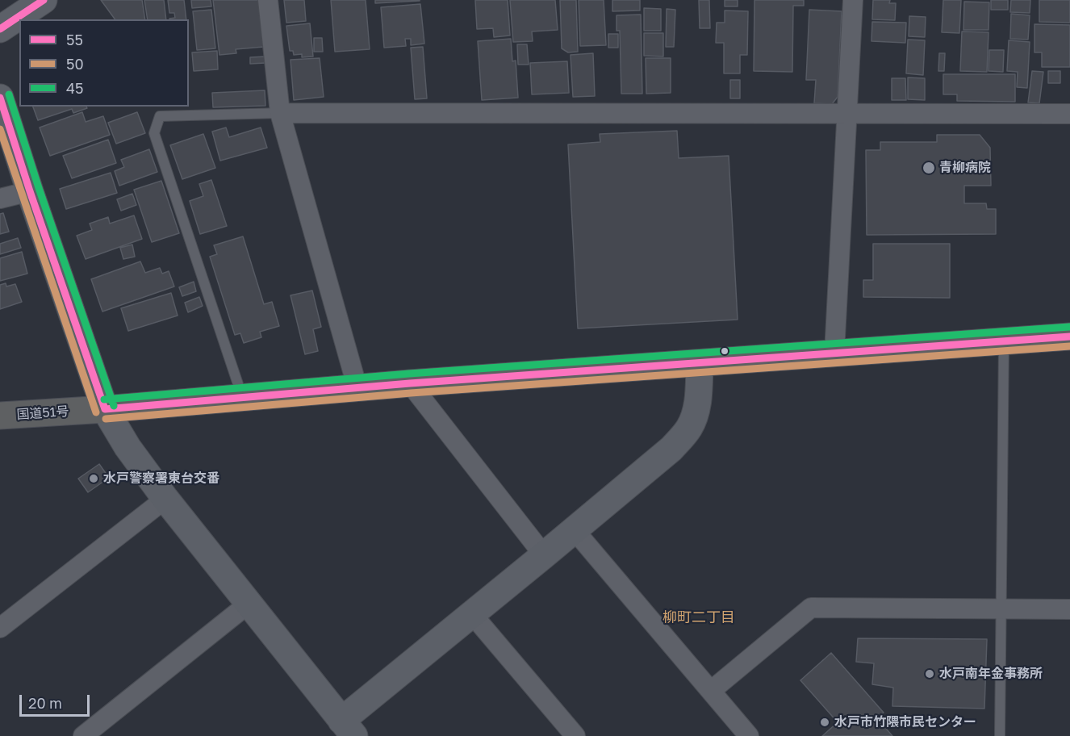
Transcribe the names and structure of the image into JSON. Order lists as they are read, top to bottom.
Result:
{
  "streets": {
    "highway": ["国道51号"]
  },
  "districts": ["柳町二丁目"],
  "places": [
    "青柳病院",
    "水戸警察署東台交番",
    "水戸南年金事務所",
    "水戸市竹隈市民センター"
  ],
  "lines": ["transit line 55", "transit line 45", "transit line 50"],
  "legend": ["55", "50", "45"],
  "scale_bar": "20 m"
}
